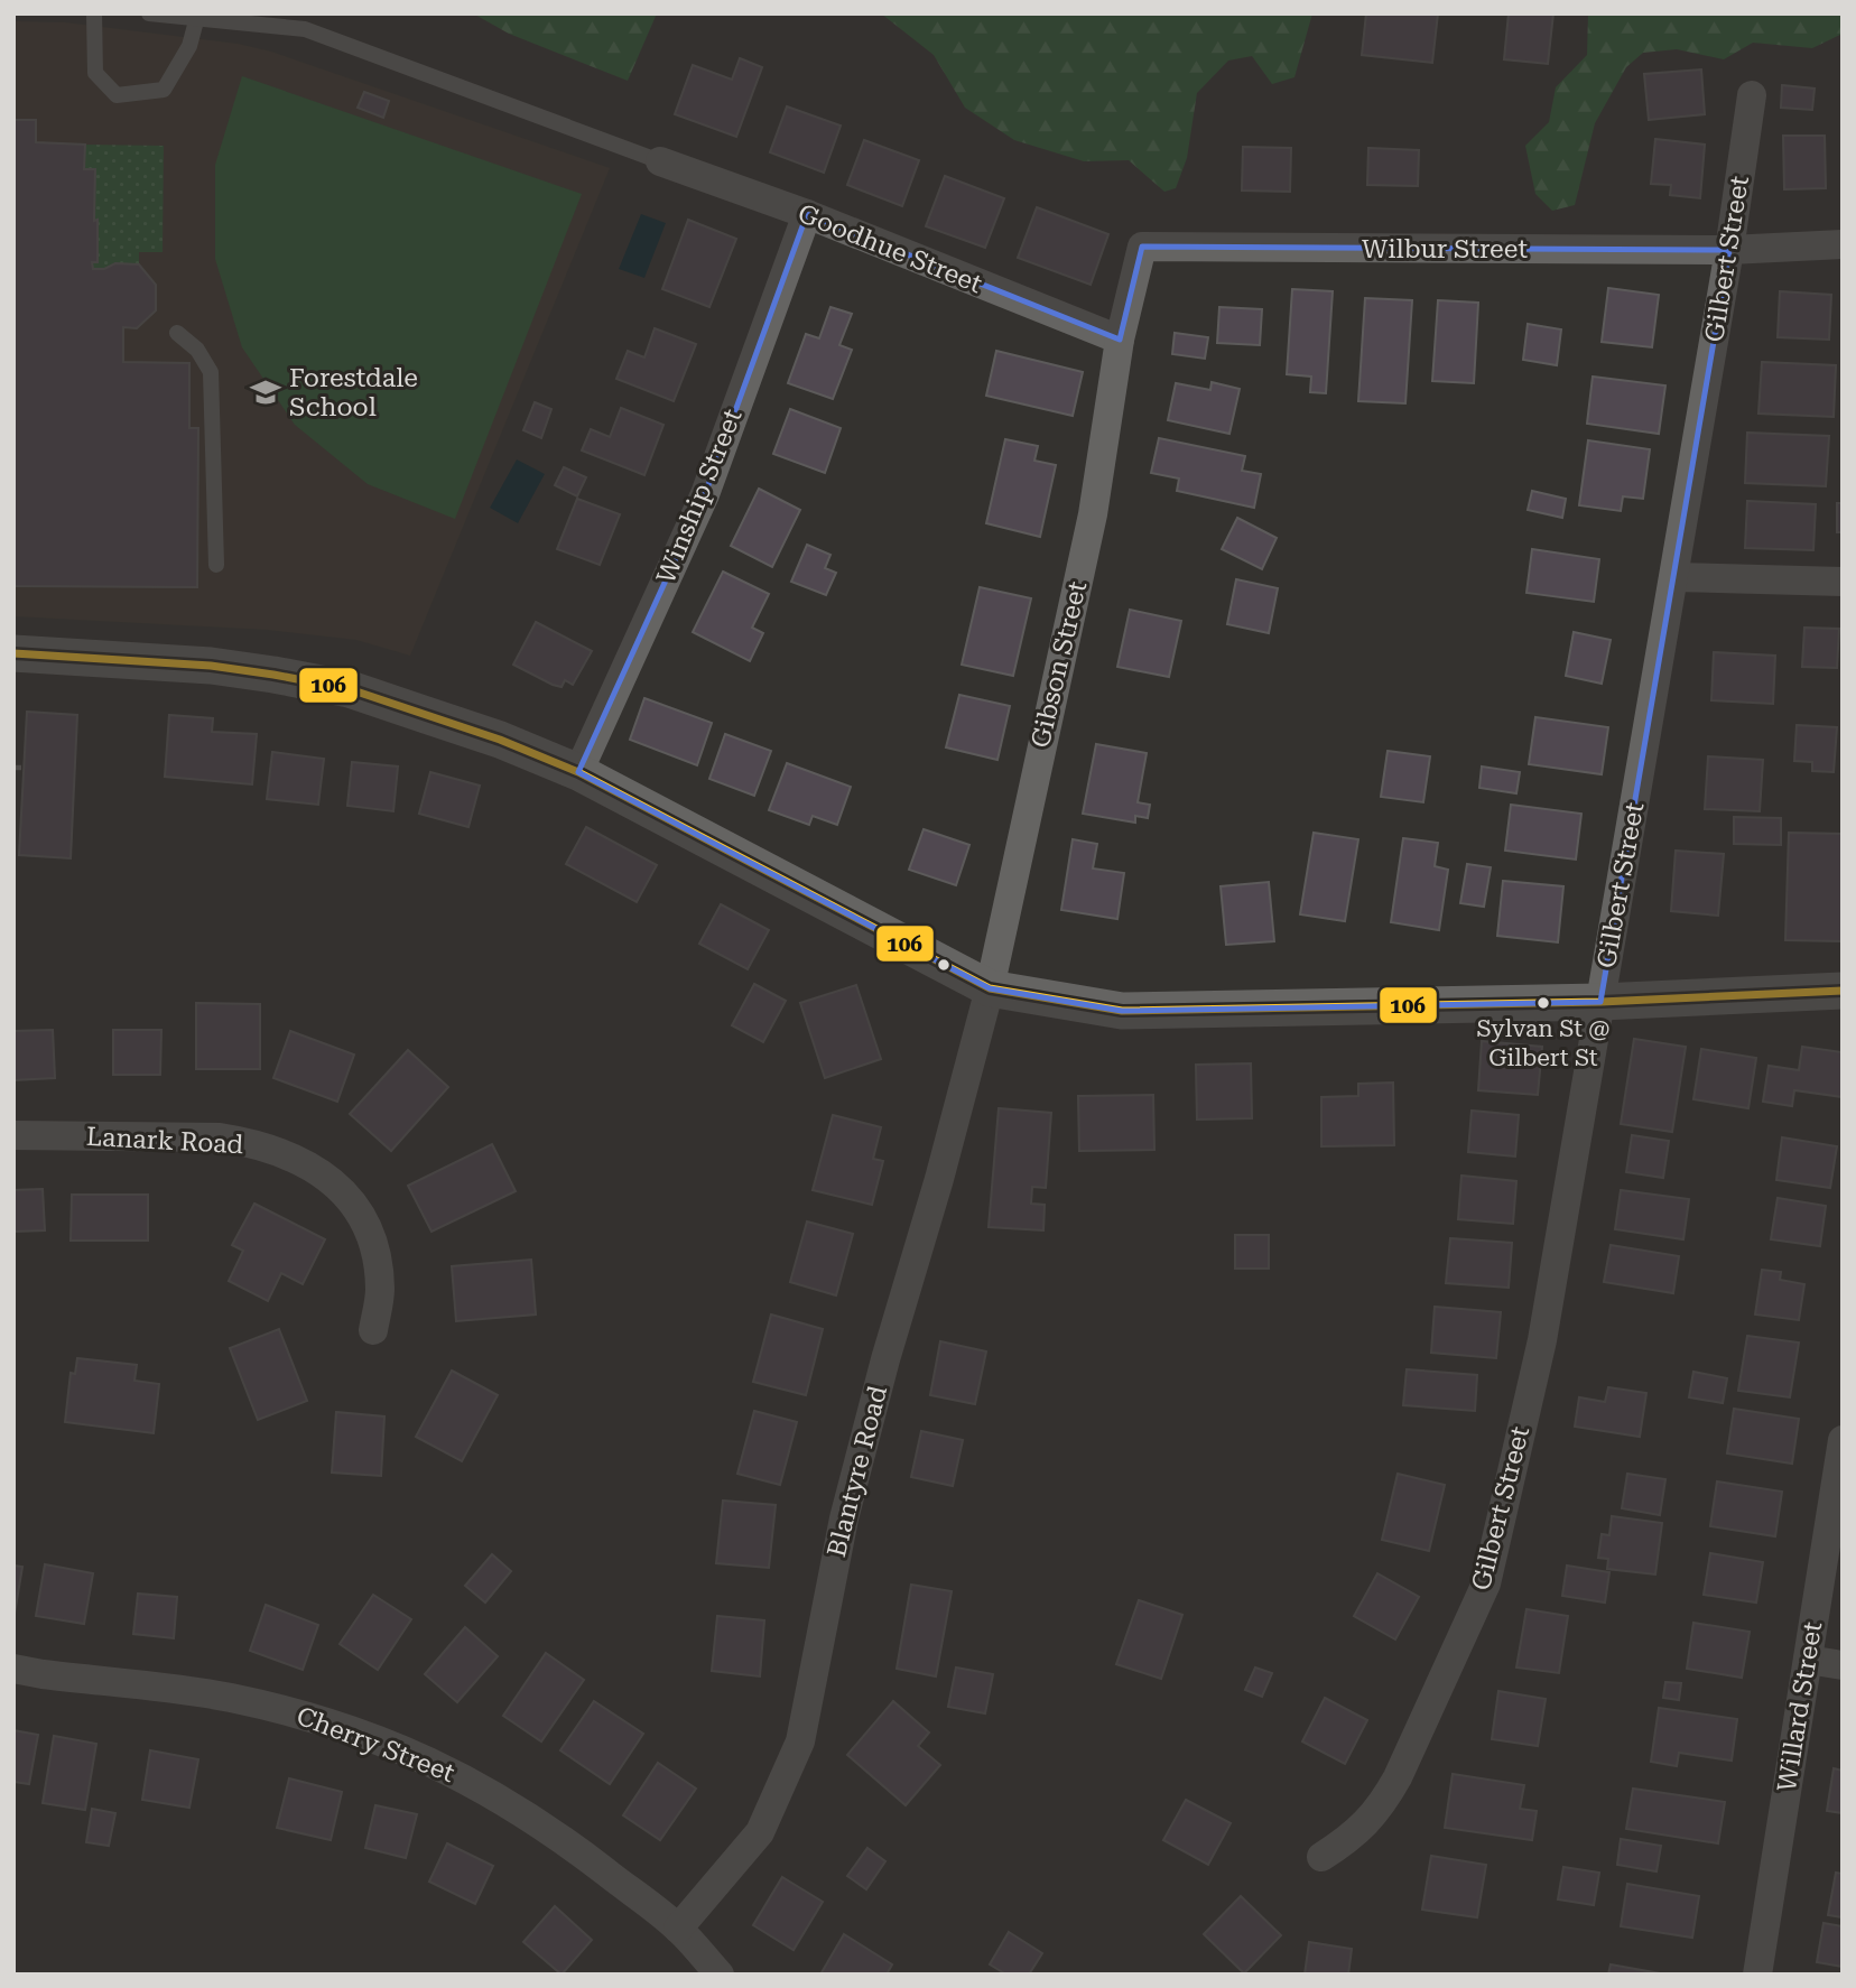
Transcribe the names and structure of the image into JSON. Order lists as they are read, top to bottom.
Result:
{
  "streets": {
    "street": [
      "Goodhue Street",
      "Wilbur Street",
      "Gilbert Street",
      "Winship Street",
      "Gibson Street",
      "Lanark Road",
      "Blantyre Road",
      "Willard Street",
      "Cherry Street"
    ]
  },
  "crossings": [
    ["Goodhue Street", "Wilbur Street"],
    ["Goodhue Street", "Winship Street"],
    ["Goodhue Street", "Gibson Street"],
    ["Wilbur Street", "Gilbert Street"],
    ["Wilbur Street", "Gibson Street"],
    ["Gibson Street", "Blantyre Road"],
    ["Blantyre Road", "Cherry Street"]
  ],
  "places": {
    "school or university": ["Forestdale School"],
    "other": ["Sylvan St @ Gilbert St"]
  },
  "lines": ["transit line 106"]
}
